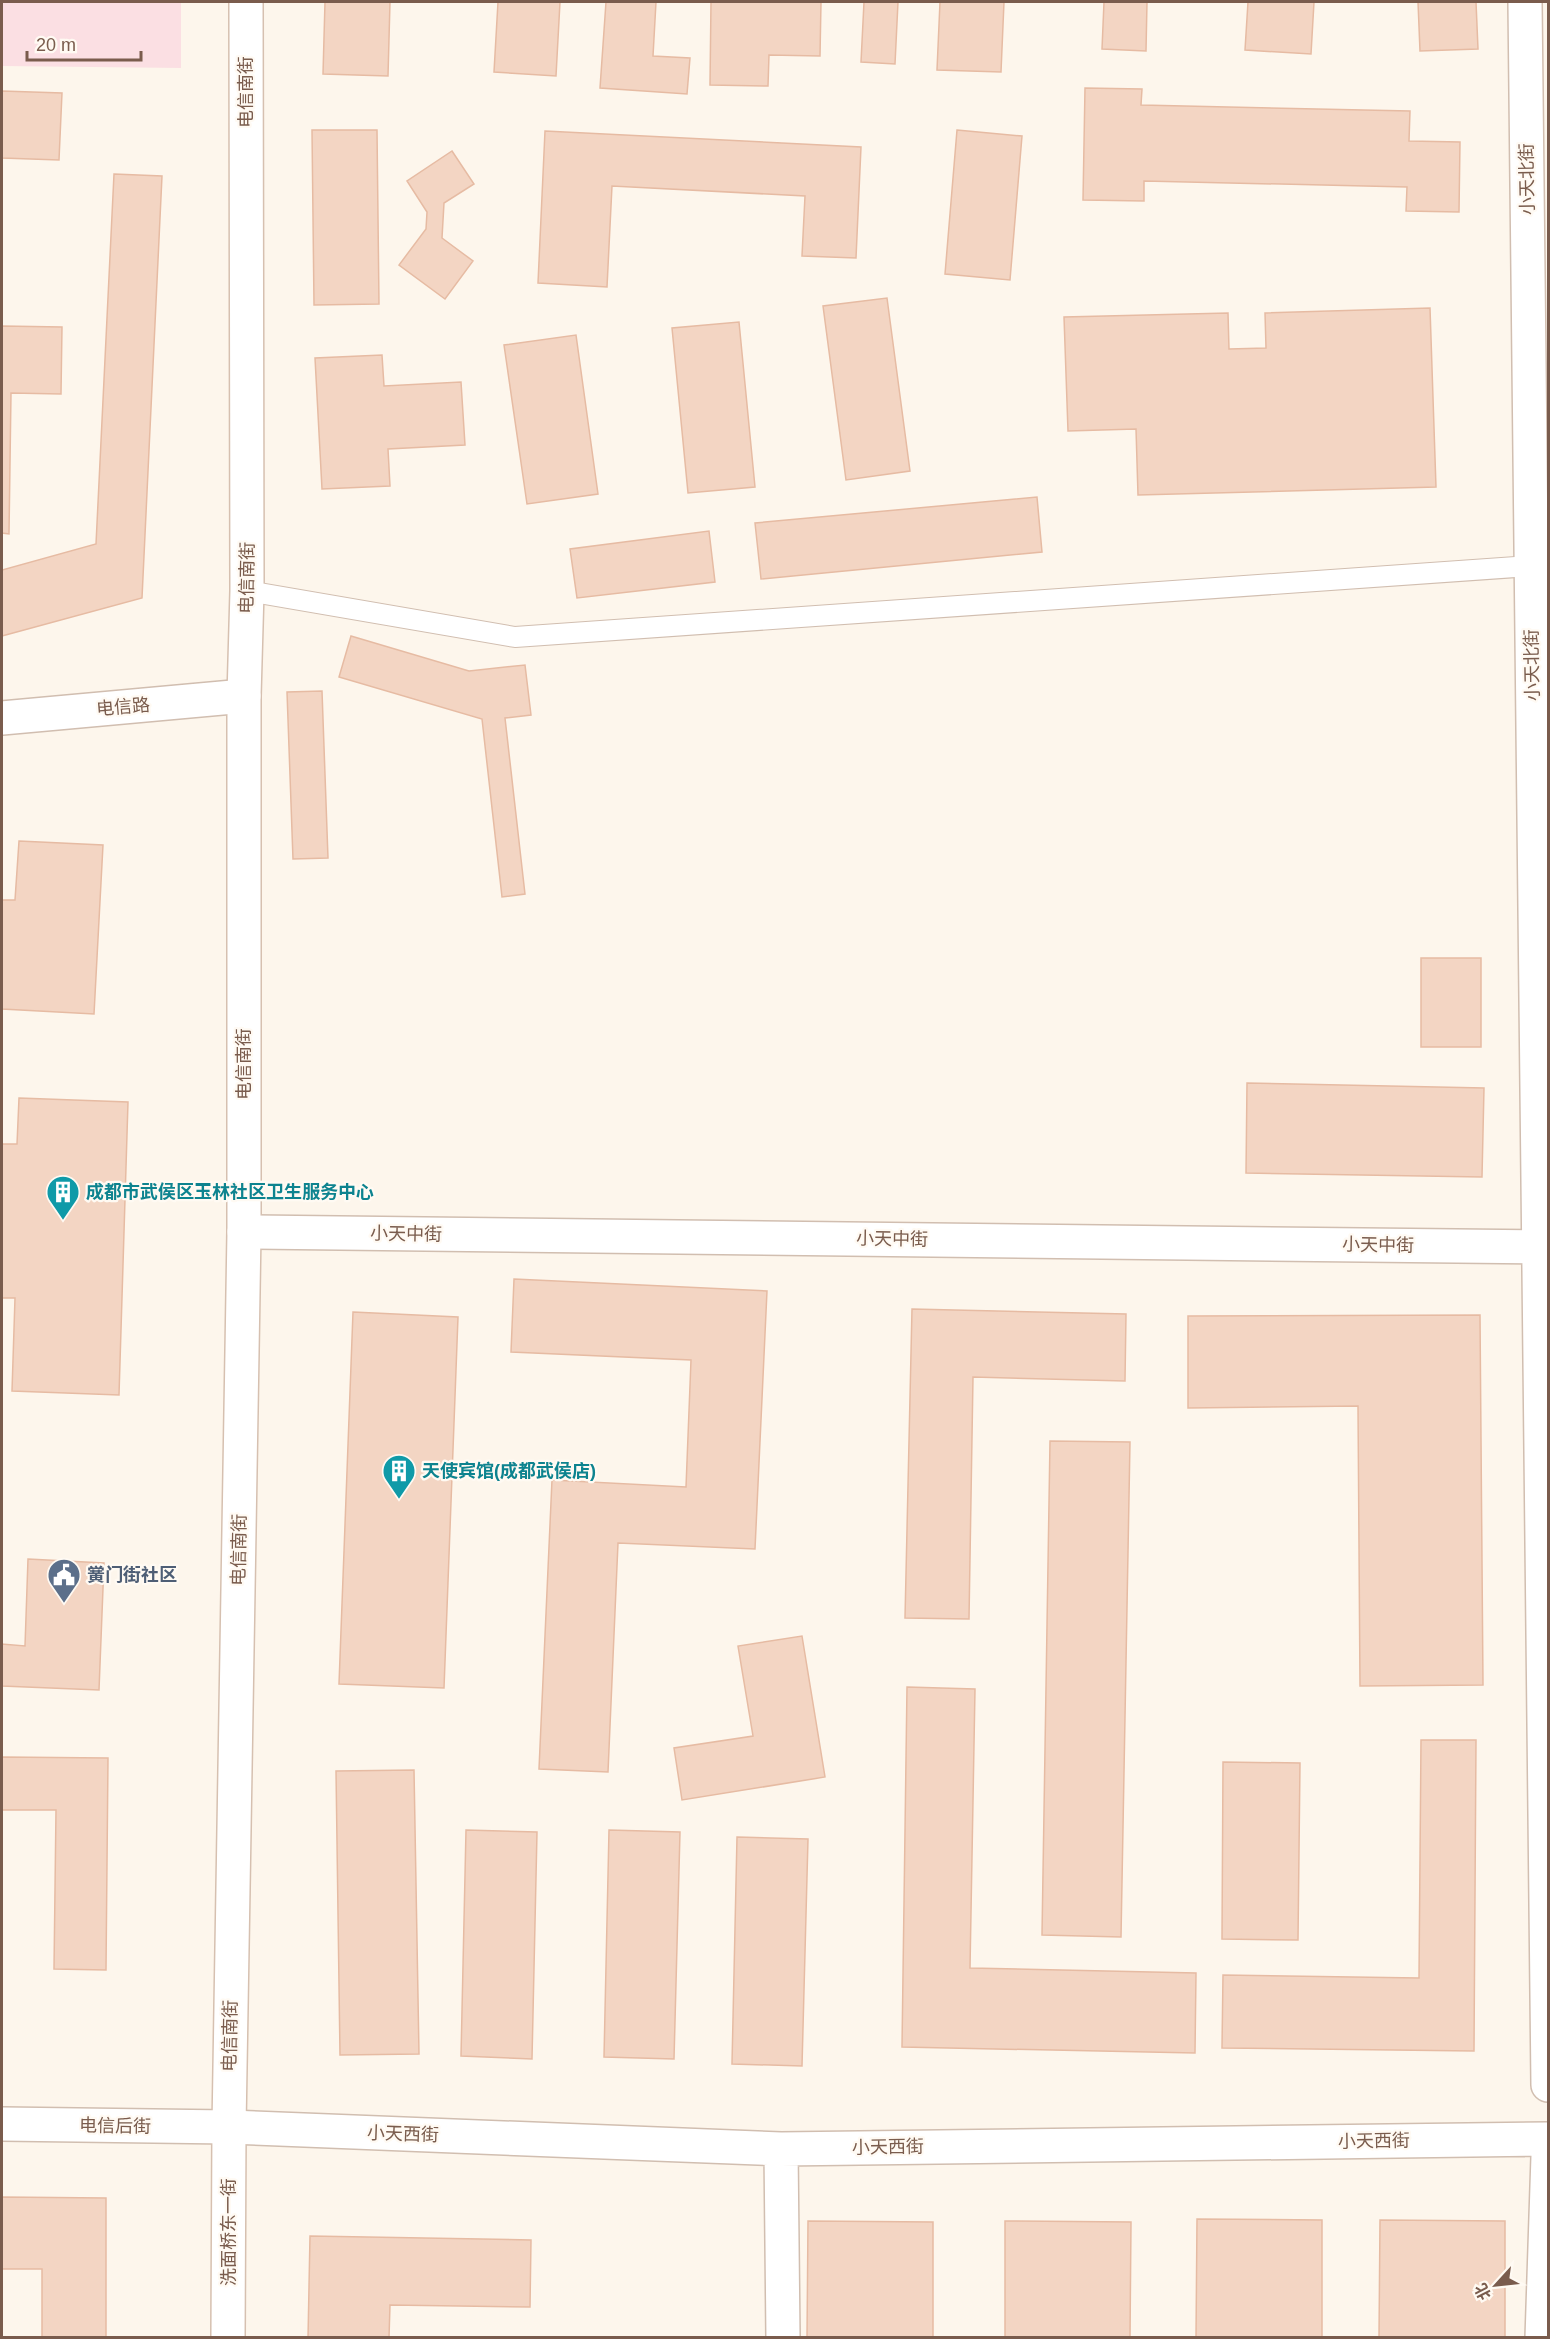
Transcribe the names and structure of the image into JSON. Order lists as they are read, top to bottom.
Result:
{
  "streets": {
    "street": [
      "电信南街",
      "小天北街",
      "电信路",
      "小天中街",
      "电信后街",
      "小天西街",
      "洗面桥东一街"
    ]
  },
  "crossings": [
    ["电信南街", "电信路"],
    ["电信南街", "小天中街"],
    ["电信南街", "电信后街"],
    ["电信南街", "小天西街"],
    ["电信南街", "洗面桥东一街"],
    ["小天北街", "小天中街"],
    ["电信后街", "小天西街"],
    ["电信后街", "洗面桥东一街"],
    ["小天西街", "洗面桥东一街"]
  ],
  "places": {
    "building": ["成都市武侯区玉林社区卫生服务中心", "天使宾馆(成都武侯店)"],
    "public building": ["黉门街社区"]
  },
  "scale_bar": "20 m",
  "north": "bottom left"
}
